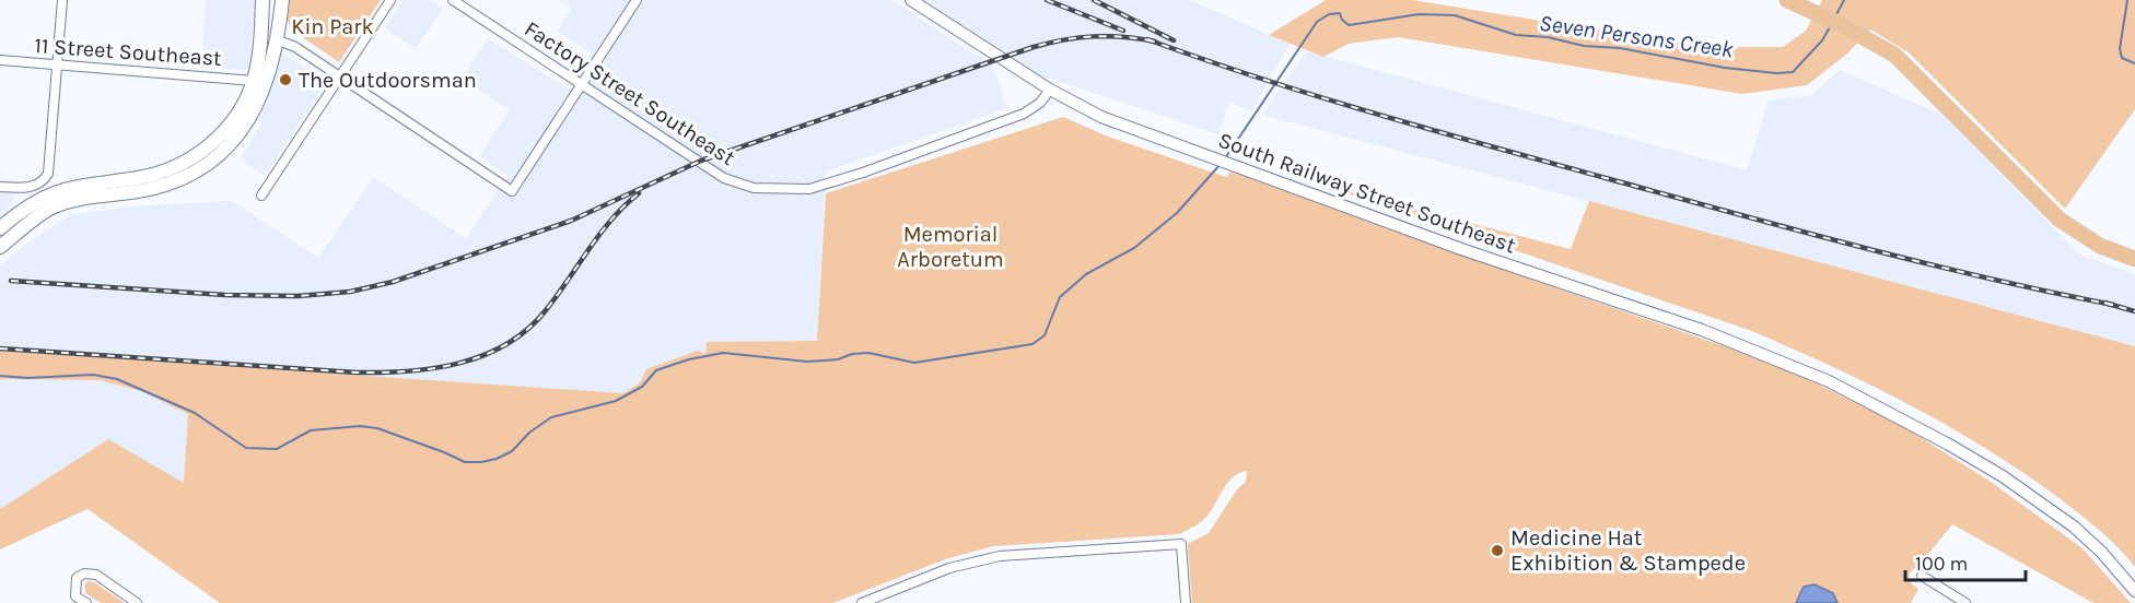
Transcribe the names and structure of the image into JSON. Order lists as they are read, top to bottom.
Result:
{
  "streets": {
    "street": ["11 Street Southeast", "Factory Street Southeast", "South Railway Street Southeast"]
  },
  "crossings": [
    ["Factory Street Southeast", "South Railway Street Southeast"]
  ],
  "water": ["Seven Persons Creek"],
  "parks": ["Kin Park", "Memorial Arboretum"],
  "places": ["The Outdoorsman", "Medicine Hat Exhibition & Stampede"],
  "scale_bar": "100 m"
}
